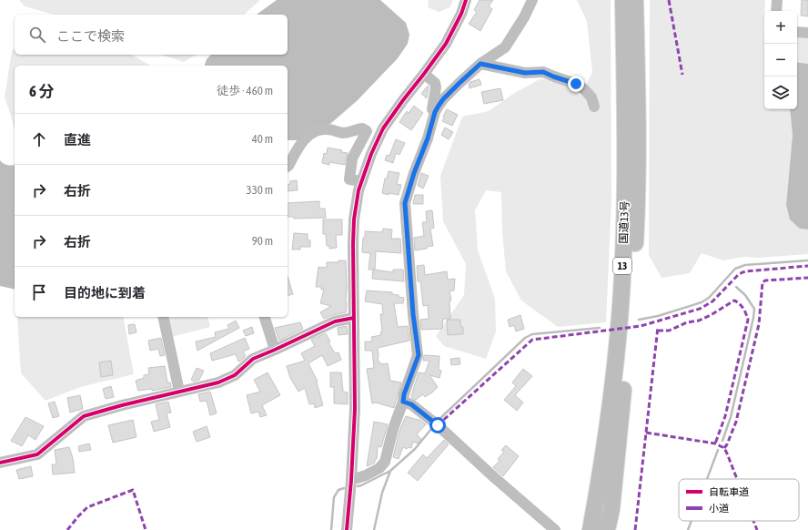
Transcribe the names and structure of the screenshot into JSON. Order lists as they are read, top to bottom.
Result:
{
  "streets": {
    "highway": ["国道13号", "13"]
  },
  "crossings": [
    ["国道13号", "13"]
  ],
  "legend": ["自転車道", "小道"],
  "page": {
    "map_buttons": ["+", "−"],
    "search": "ここで検索",
    "heading": ["6 分", "徒歩 · 460 m"],
    "list": [
      ["直進", "40 m"],
      ["右折", "330 m"],
      ["右折", "90 m"],
      "目的地に到着"
    ]
  }
}
